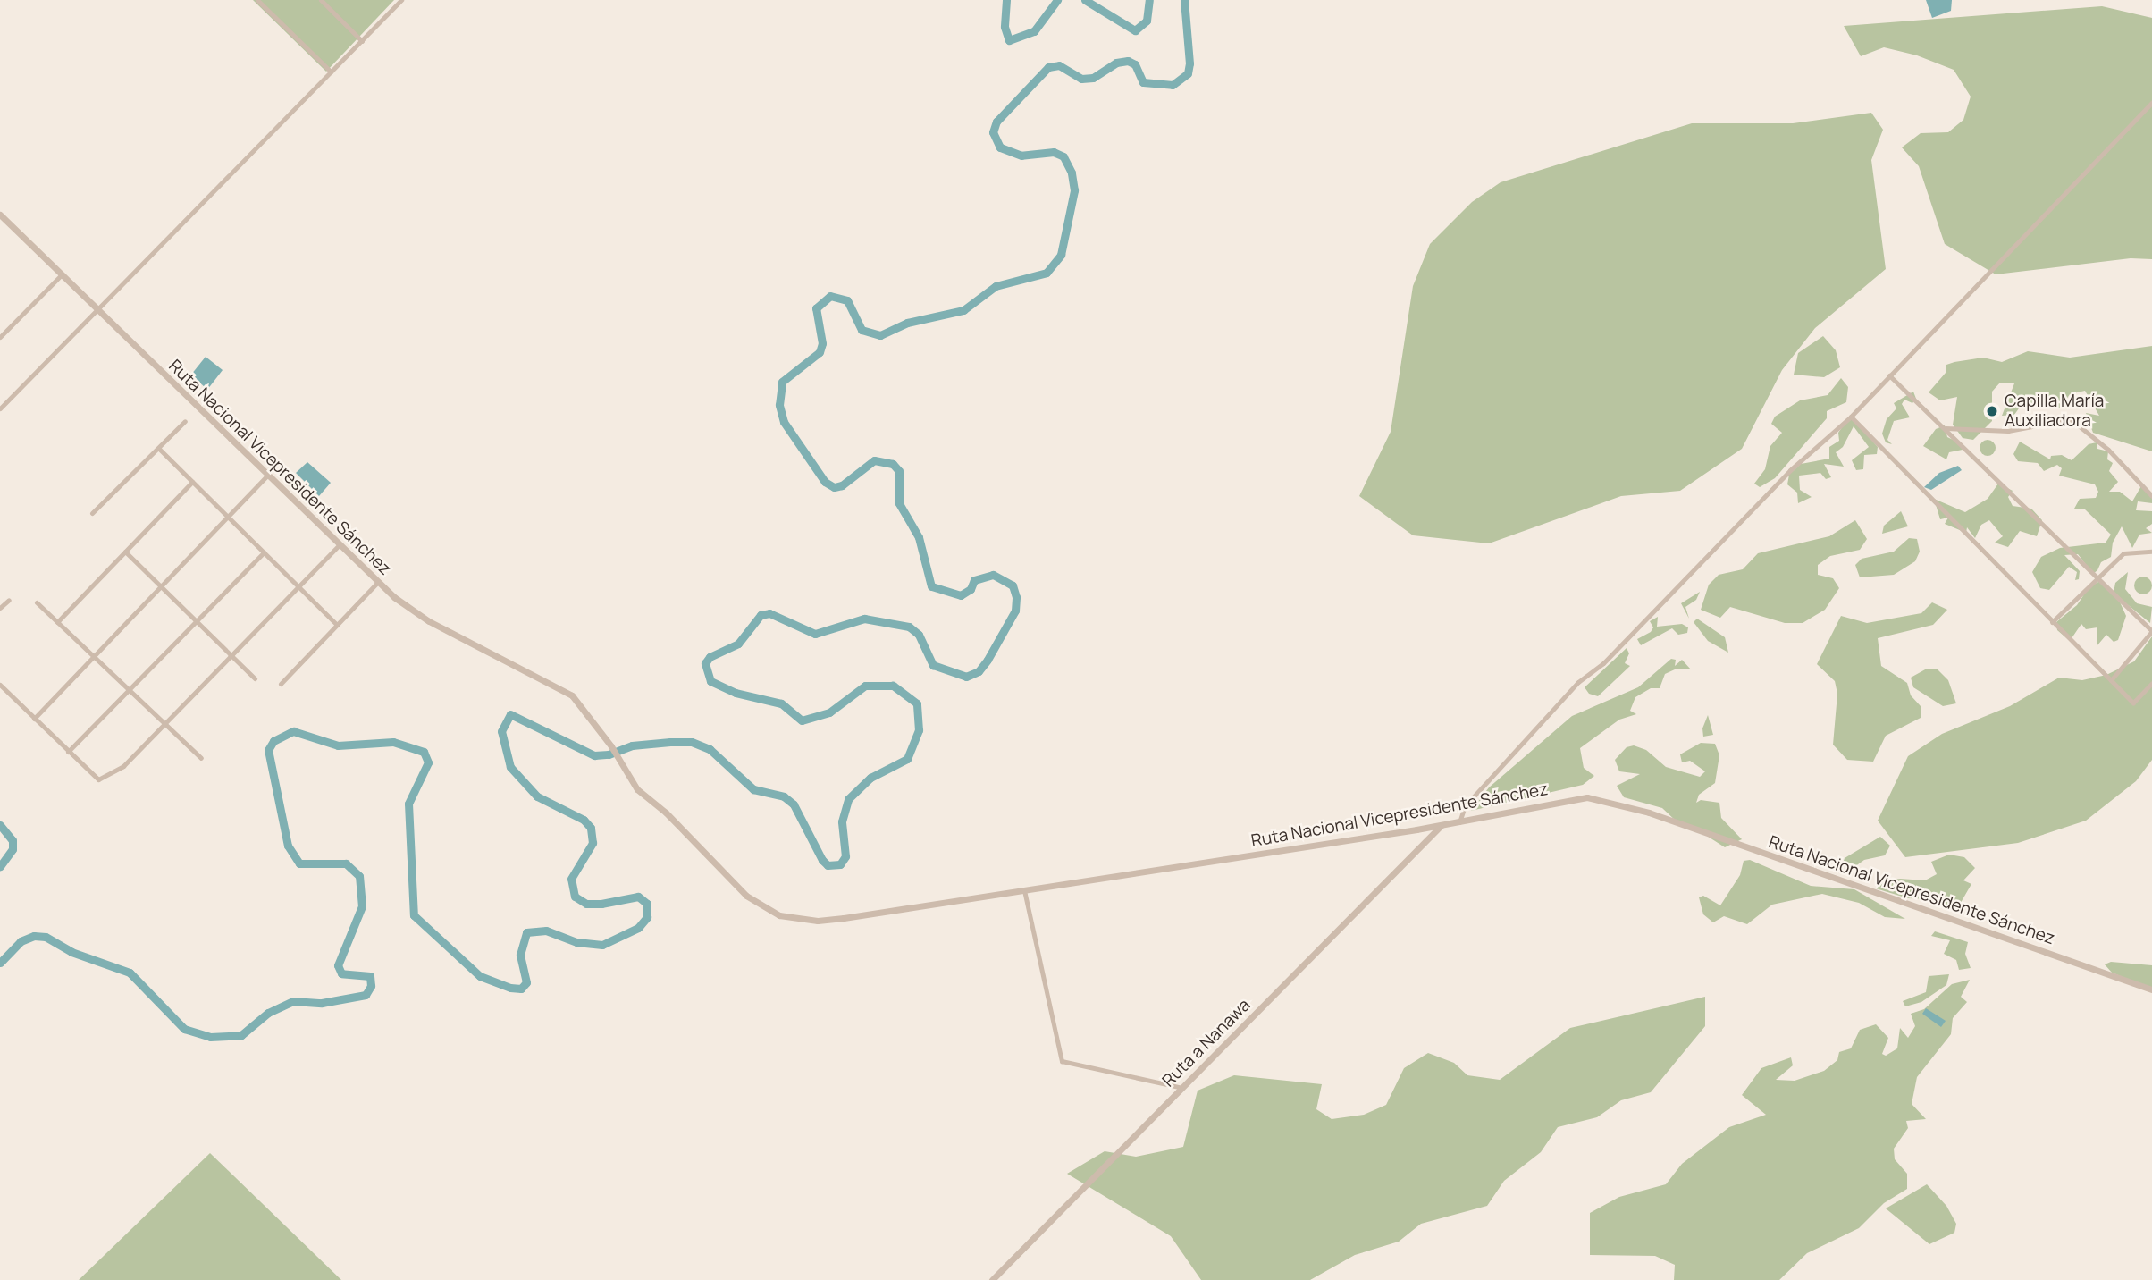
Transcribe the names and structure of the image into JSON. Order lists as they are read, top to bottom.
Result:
{
  "streets": {
    "street": ["Ruta Nacional Vicepresidente Sánchez", "Ruta a Nanawa"]
  },
  "crossings": [
    ["Ruta Nacional Vicepresidente Sánchez", "Ruta a Nanawa"]
  ],
  "places": ["Capilla María Auxiliadora"]
}
